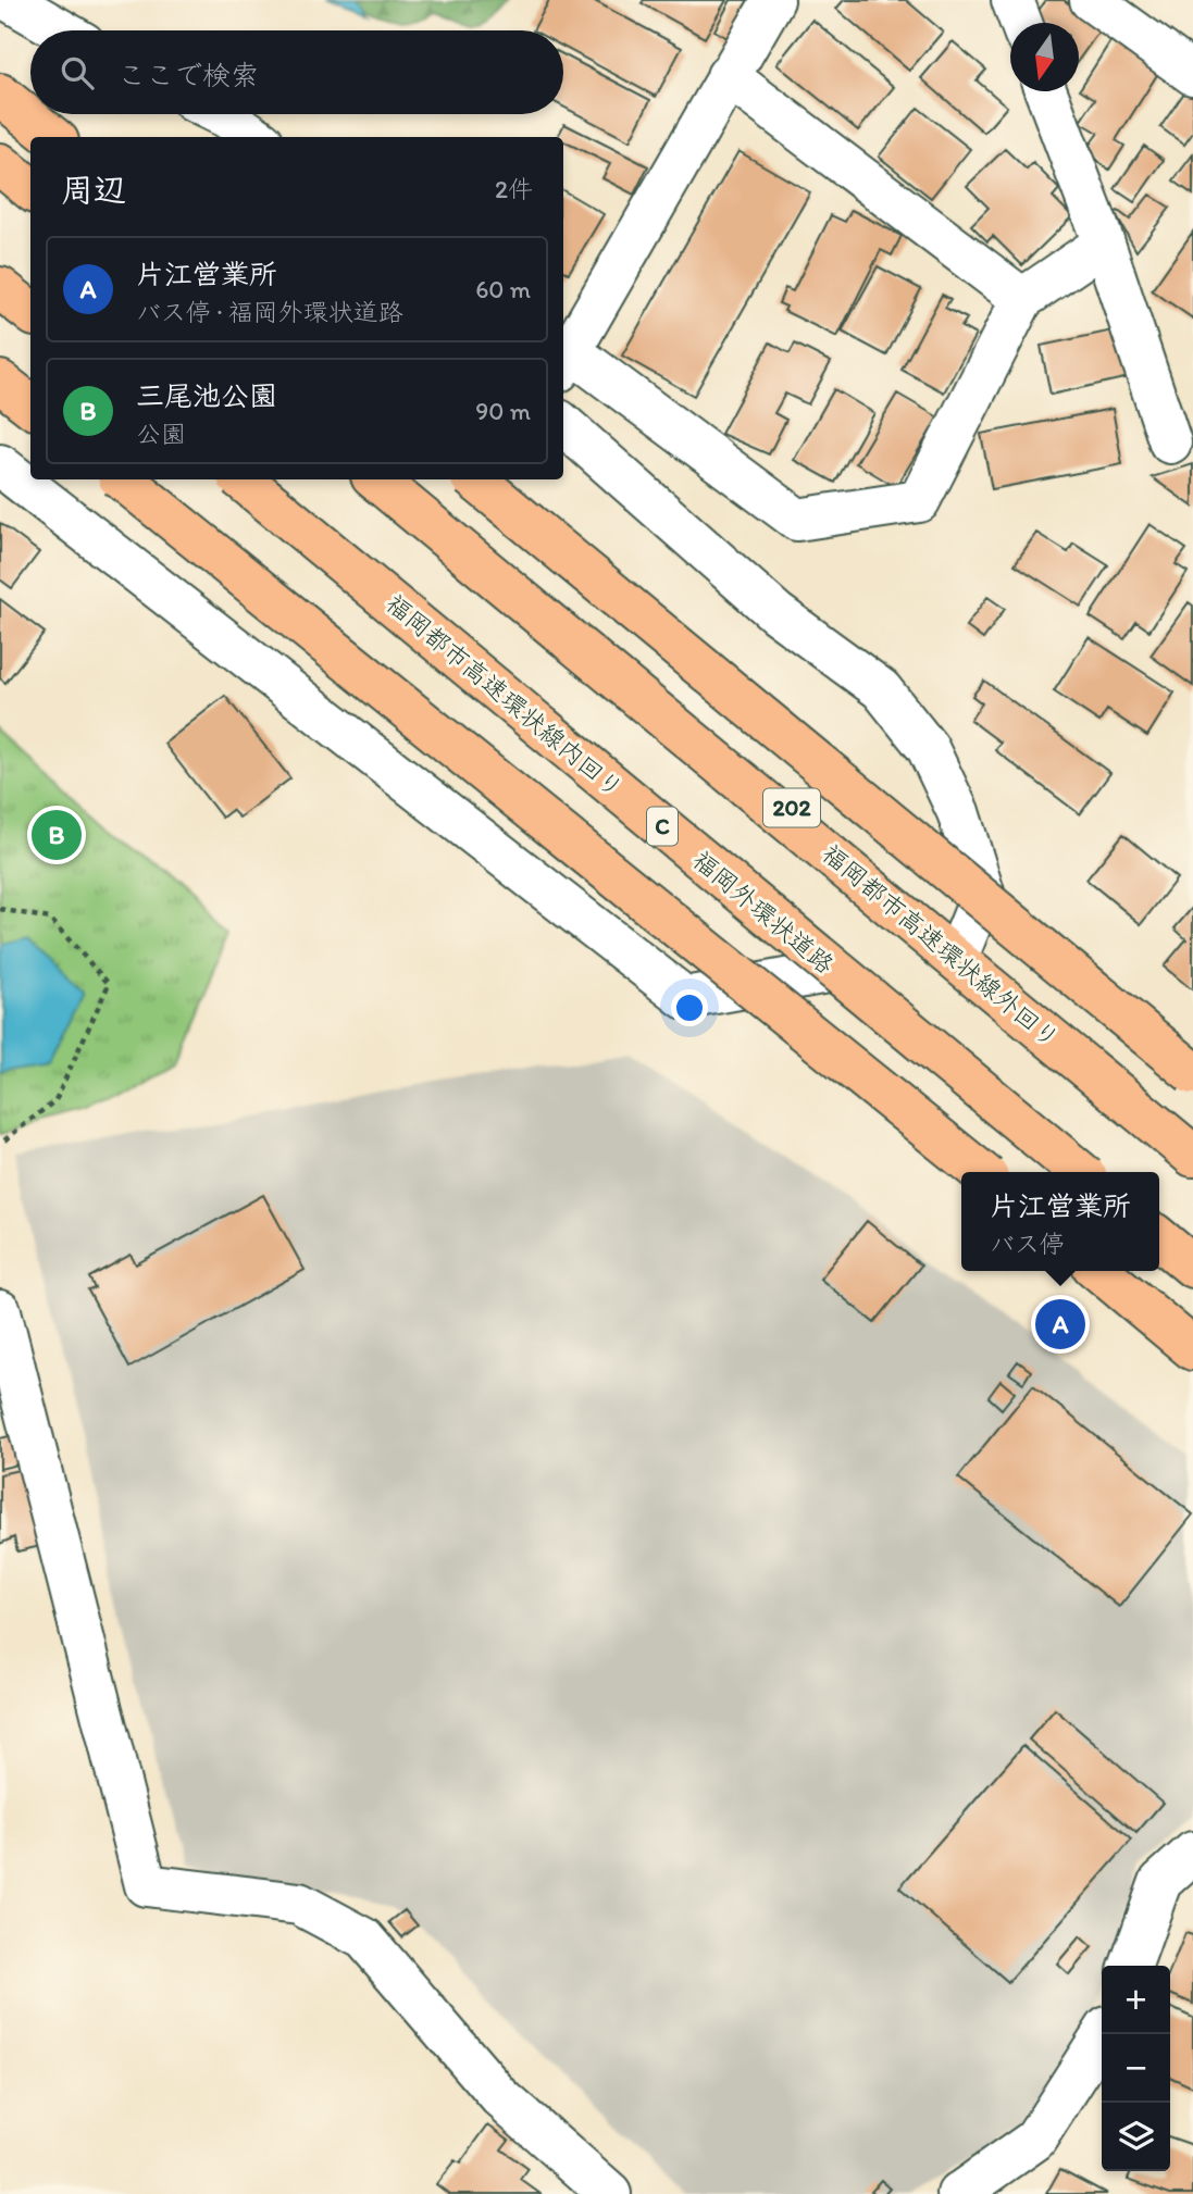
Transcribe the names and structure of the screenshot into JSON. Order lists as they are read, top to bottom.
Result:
{
  "streets": {
    "highway": [
      "福岡都市高速環状線内回り",
      "202",
      "C",
      "福岡外環状道路",
      "福岡都市高速環状線外回り"
    ]
  },
  "north": "bottom",
  "page": {
    "search": "ここで検索",
    "heading": ["周辺", "2件"],
    "list": [
      {
        "mark": "A",
        "name": "片江営業所",
        "note": "バス停 · 福岡外環状道路",
        "value": "60 m"
      },
      {
        "mark": "B",
        "name": "三尾池公園",
        "note": "公園",
        "value": "90 m"
      }
    ],
    "pins": ["B", "A"],
    "popup": ["片江営業所", "バス停"],
    "map_buttons": ["+", "−"]
  }
}
